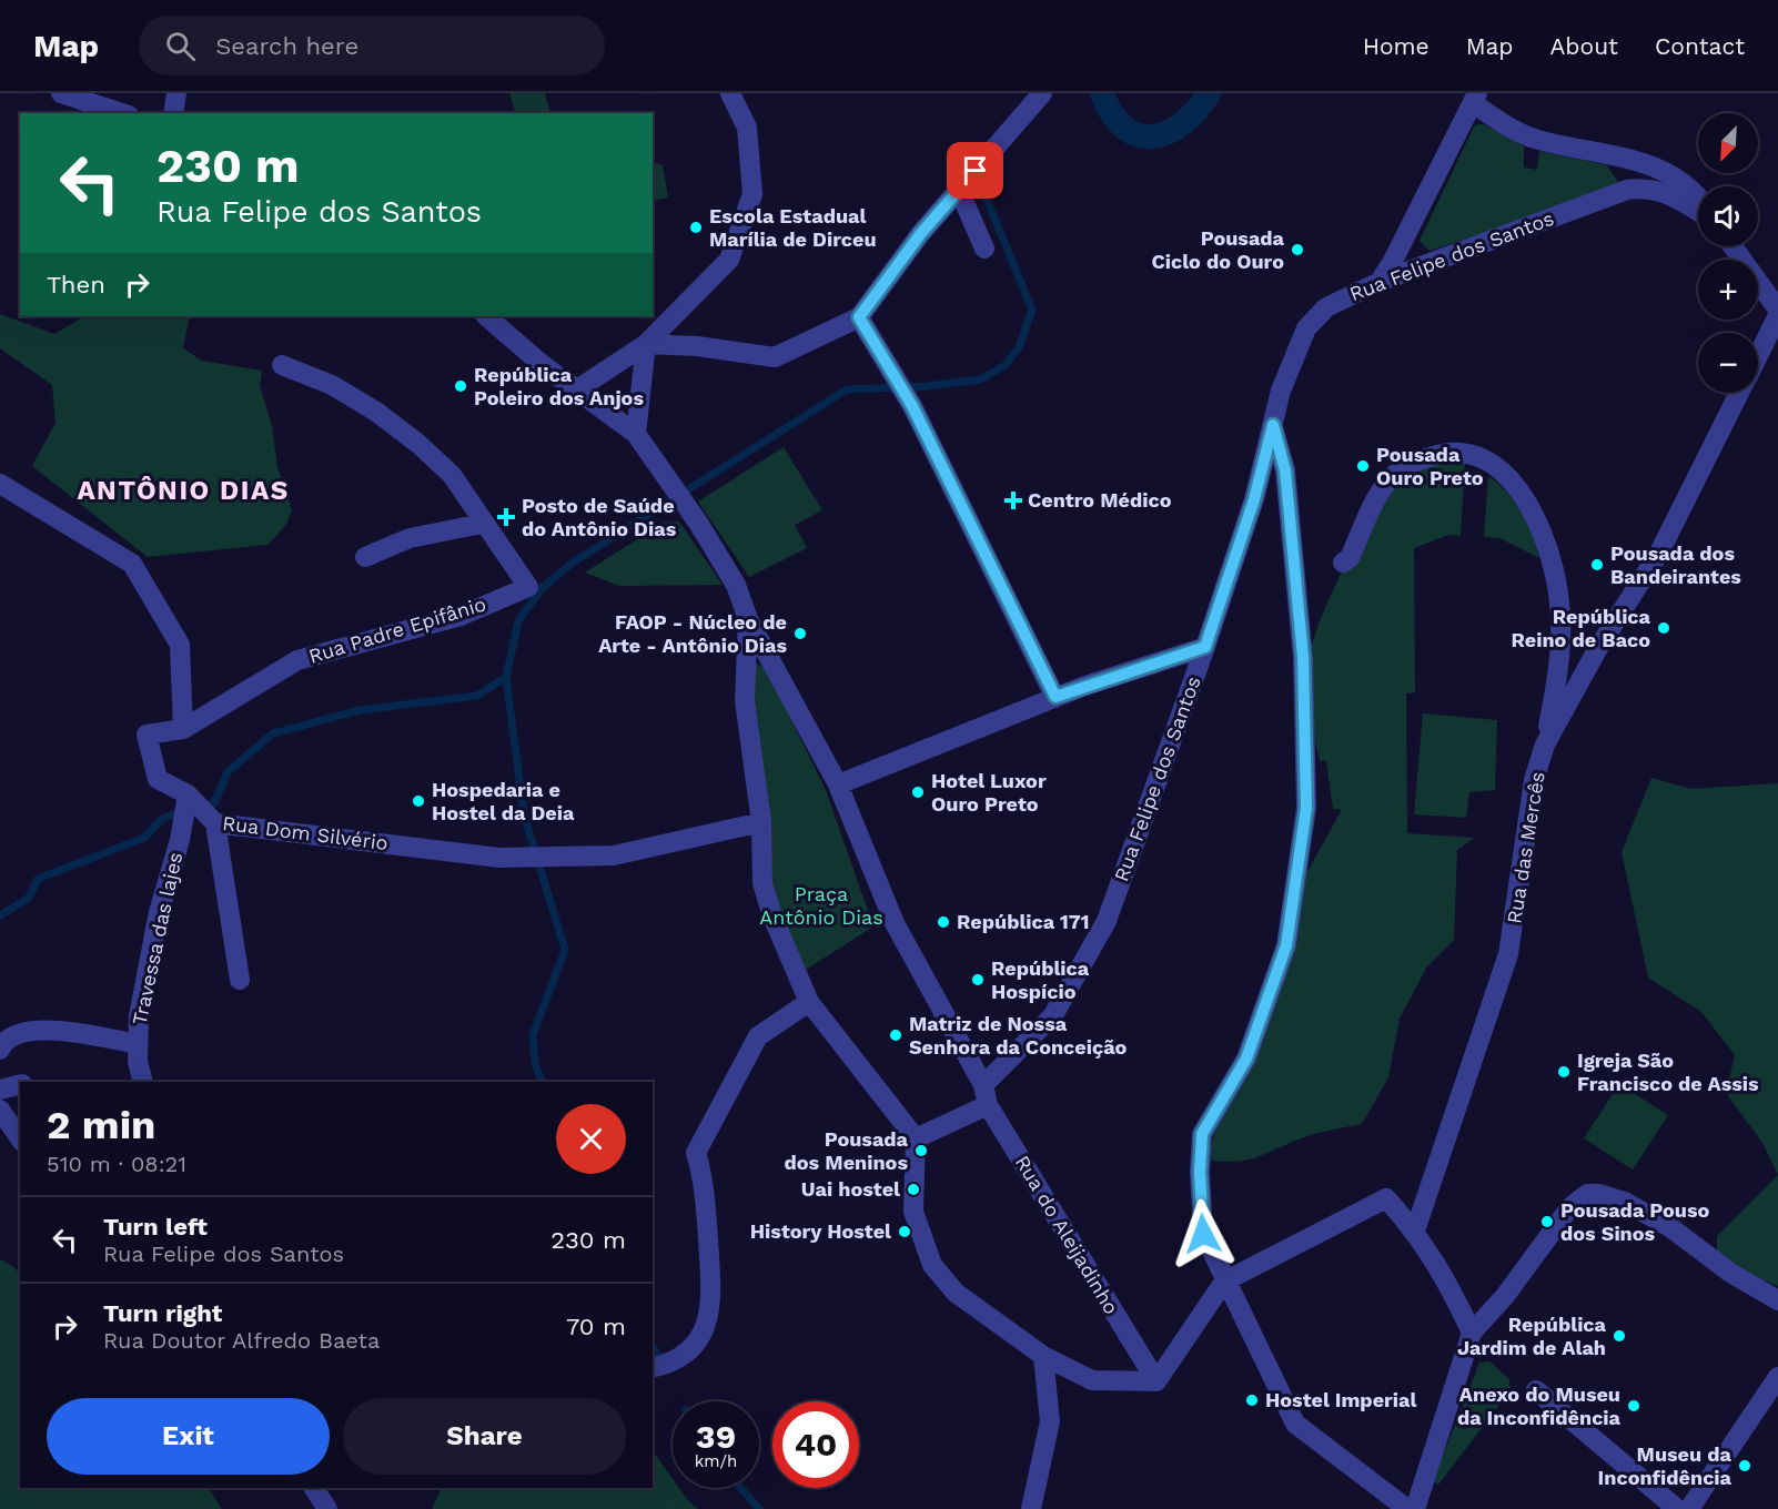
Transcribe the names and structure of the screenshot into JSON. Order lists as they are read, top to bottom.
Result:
{
  "streets": {
    "street": [
      "Rua Felipe dos Santos",
      "Rua Padre Epifânio",
      "Rua Dom Silvério",
      "Rua das Mercês",
      "Travessa das lajes",
      "Rua do Aleijadinho"
    ]
  },
  "crossings": [
    ["Rua Felipe dos Santos", "Rua do Aleijadinho"],
    ["Rua Padre Epifânio", "Rua Dom Silvério"],
    ["Rua Dom Silvério", "Travessa das lajes"]
  ],
  "districts": ["ANTÔNIO DIAS"],
  "parks": ["Praça Antônio Dias"],
  "places": {
    "other": [
      "Escola Estadual Marília de Dirceu",
      "Pousada Ciclo do Ouro",
      "República Poleiro dos Anjos",
      "Pousada Ouro Preto",
      "Pousada dos Bandeirantes",
      "República Reino de Baco",
      "FAOP - Núcleo de Arte - Antônio Dias",
      "Hotel Luxor Ouro Preto",
      "Hospedaria e Hostel da Deia",
      "República 171",
      "República Hospício",
      "Matriz de Nossa Senhora da Conceição",
      "Igreja São Francisco de Assis",
      "Pousada dos Meninos",
      "Uai hostel",
      "Pousada Pouso dos Sinos",
      "History Hostel",
      "República Jardim de Alah",
      "Hostel Imperial",
      "Anexo do Museu da Inconfidência",
      "Museu da Inconfidência"
    ],
    "health": ["Centro Médico", "Posto de Saúde do Antônio Dias"]
  },
  "north": "bottom left",
  "page": {
    "header": "Map",
    "search": "Search here",
    "nav": [
      "Home",
      "Map",
      "About",
      "Contact"
    ],
    "map_buttons": ["+", "−"],
    "turn": ["230 m", "Rua Felipe dos Santos"],
    "then": "Then",
    "heading": ["2 min", "510 m · 08:21"],
    "list": [
      {
        "name": "Turn left",
        "note": "Rua Felipe dos Santos",
        "value": "230 m"
      },
      {
        "name": "Turn right",
        "note": "Rua Doutor Alfredo Baeta",
        "value": "70 m"
      }
    ],
    "buttons": ["Exit", "Share"],
    "speed": "39 km/h",
    "limit": "40"
  }
}
